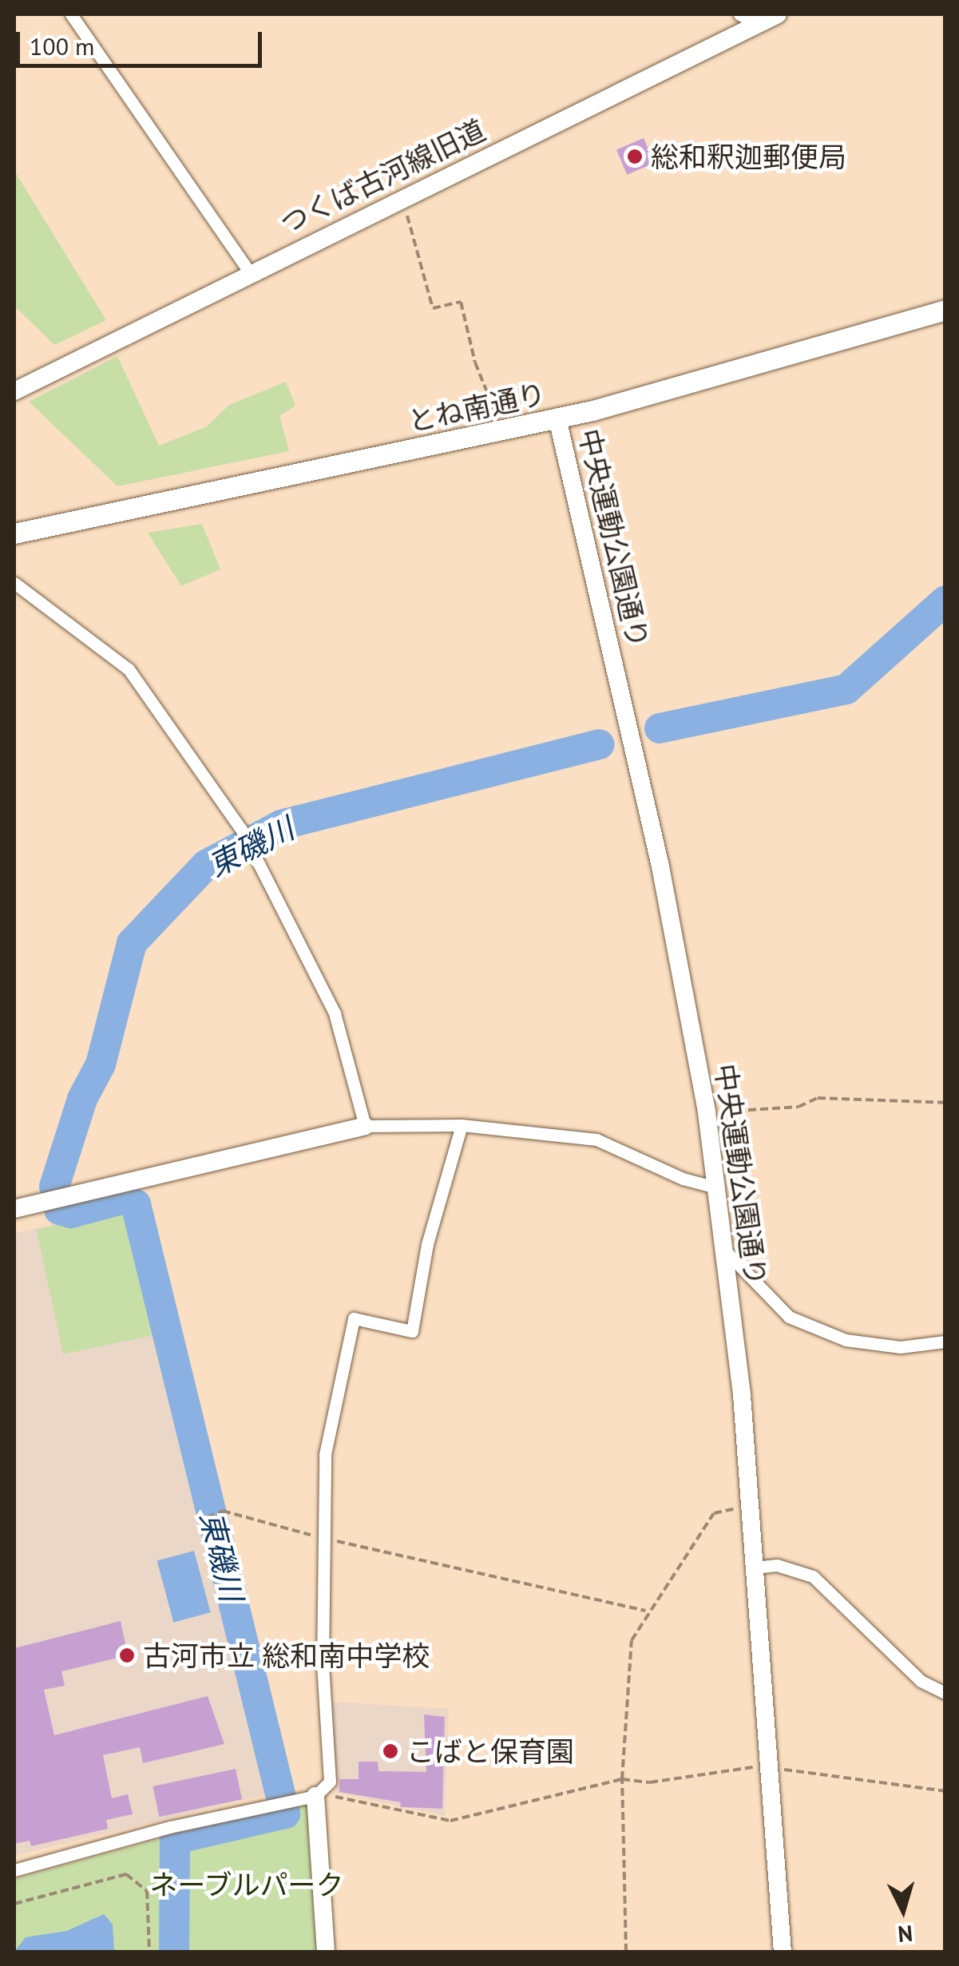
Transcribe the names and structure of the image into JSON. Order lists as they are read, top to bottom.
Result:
{
  "streets": {
    "main road": ["とね南通り"],
    "street": ["つくば古河線旧道", "中央運動公園通り"]
  },
  "crossings": [
    ["とね南通り", "中央運動公園通り"]
  ],
  "water": ["東磯川"],
  "parks": ["ネーブルパーク"],
  "places": ["総和釈迦郵便局", "古河市立 総和南中学校", "こばと保育園"],
  "scale_bar": "100 m",
  "north": "bottom"
}
